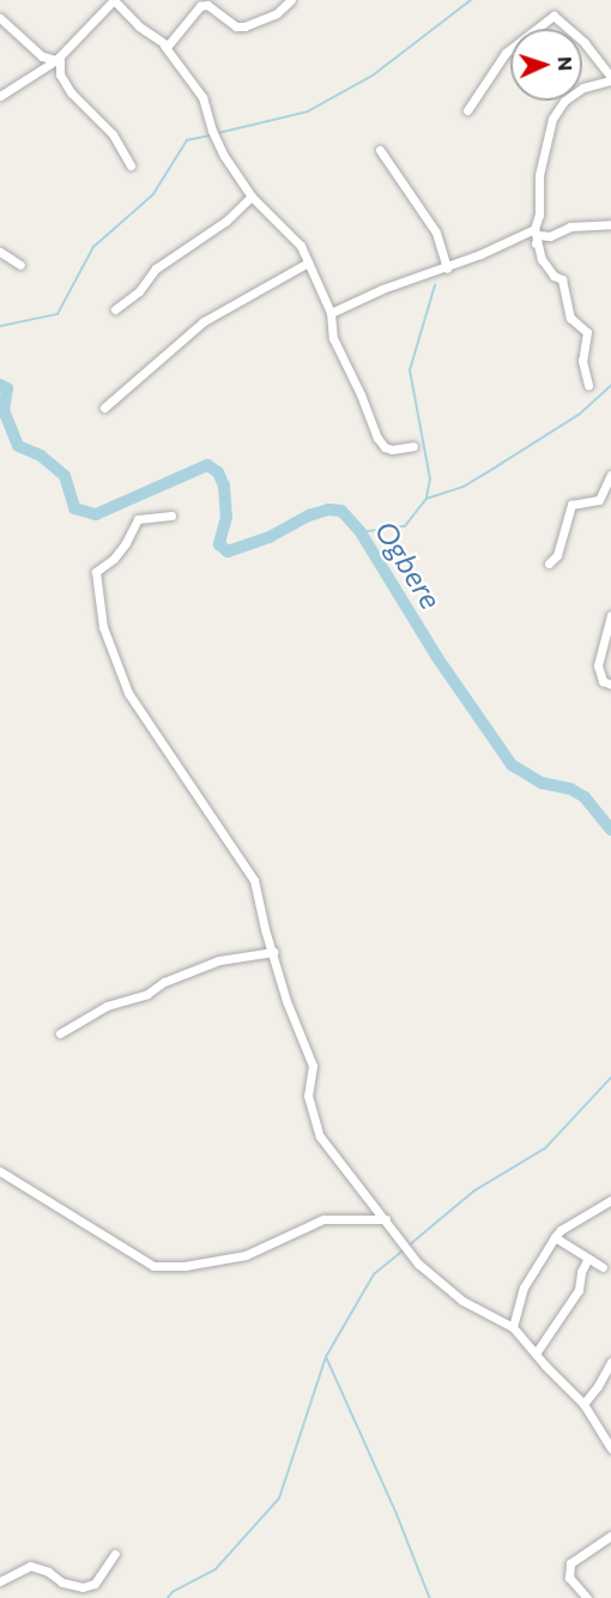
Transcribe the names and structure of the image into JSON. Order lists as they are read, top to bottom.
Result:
{
  "water": ["Ogbere"],
  "north": "right"
}
